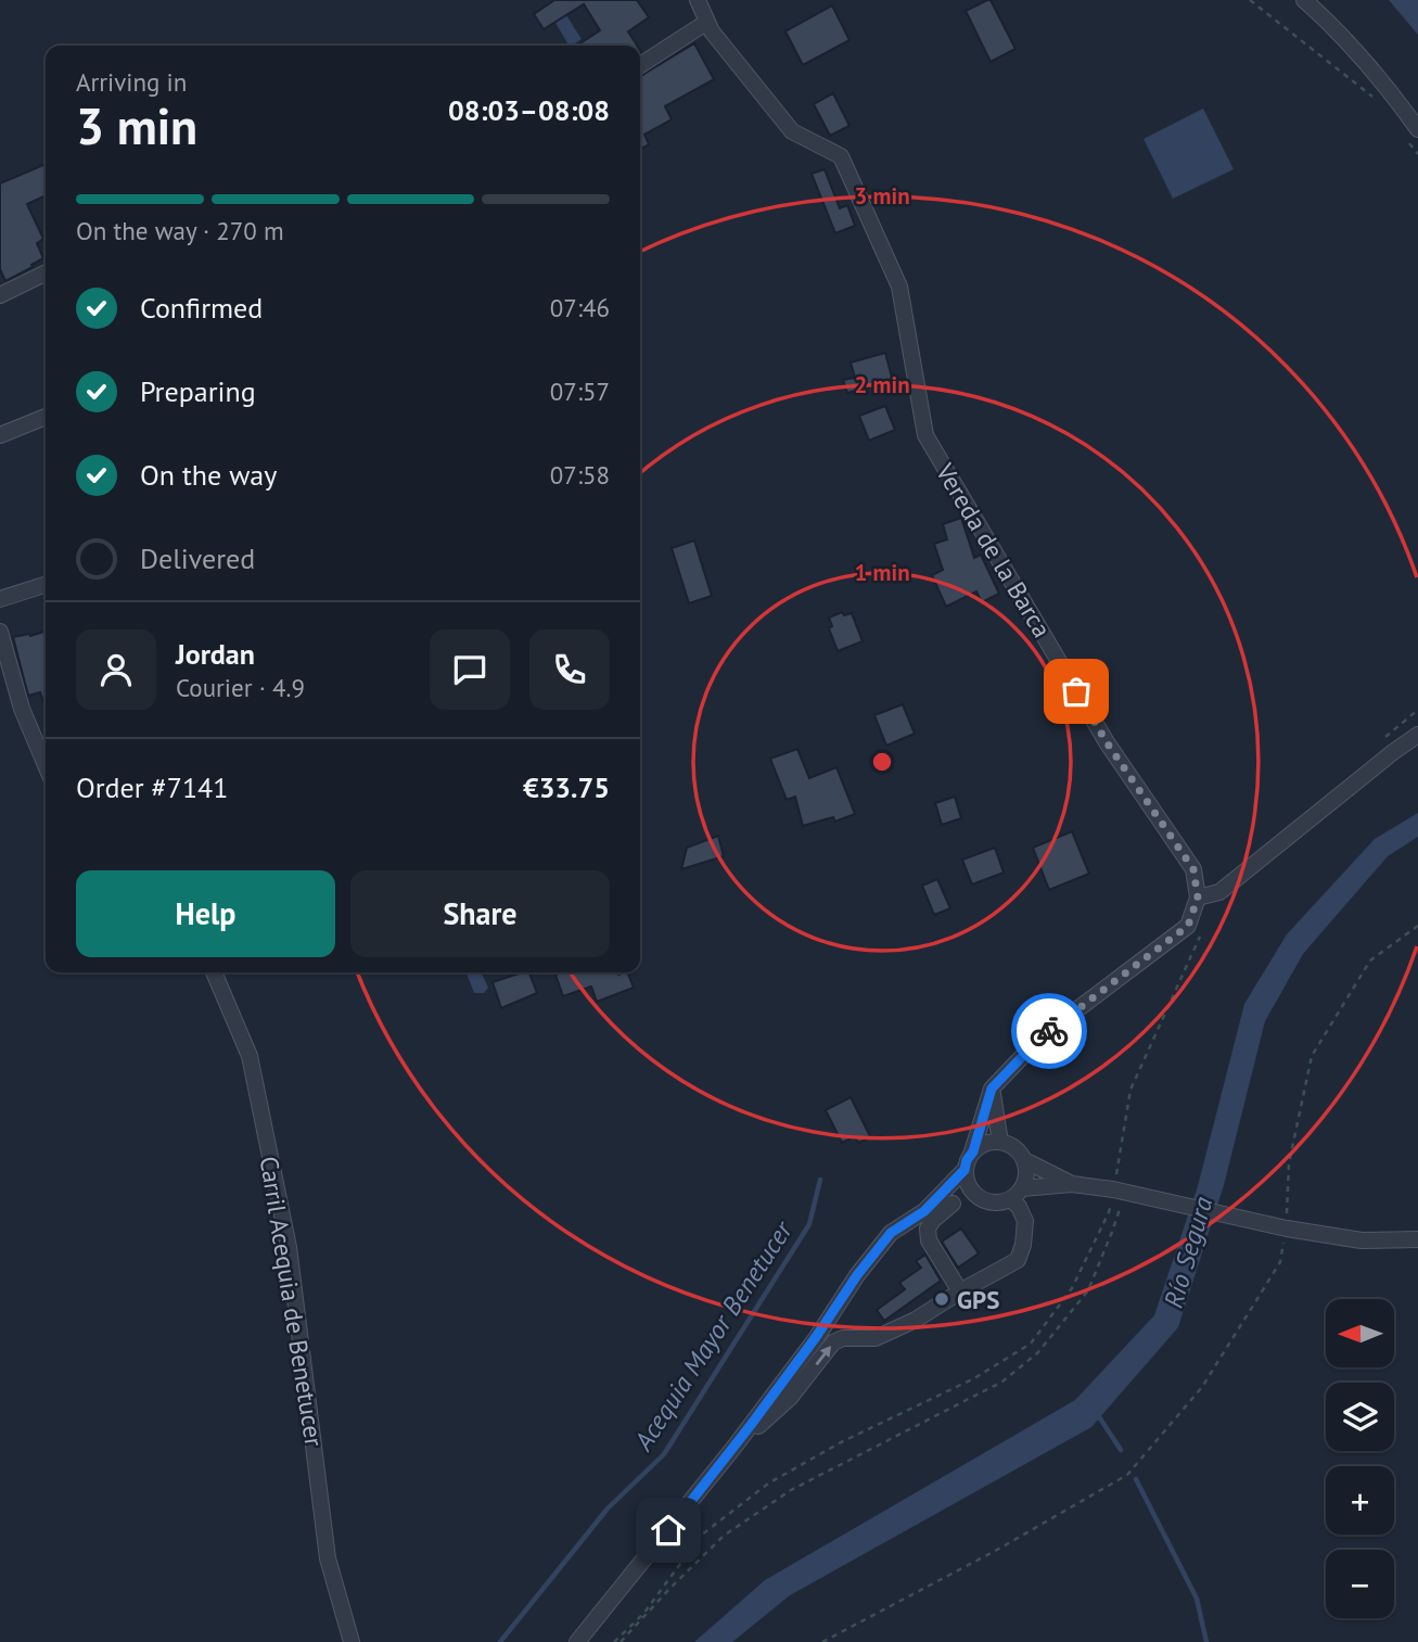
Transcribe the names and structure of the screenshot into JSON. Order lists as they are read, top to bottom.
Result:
{
  "streets": {
    "street": ["Vereda de la Barca", "Carril Acequia de Benetucer"]
  },
  "water": ["Río Segura", "Acequia Mayor Benetucer"],
  "places": ["GPS"],
  "north": "left",
  "page": {
    "heading": ["3 min", "Arriving in", "08:03–08:08"],
    "panel": [
      "Jordan",
      "Courier · 4.9",
      "Order #7141",
      "€33.75"
    ],
    "bar": "On the way · 270 m",
    "list": [
      ["Confirmed", "07:46"],
      ["Preparing", "07:57"],
      ["On the way", "07:58"],
      "Delivered"
    ],
    "buttons": ["Help", "Share"],
    "map_buttons": ["+", "−"]
  },
  "rings": ["3 min", "2 min", "1 min"]
}
